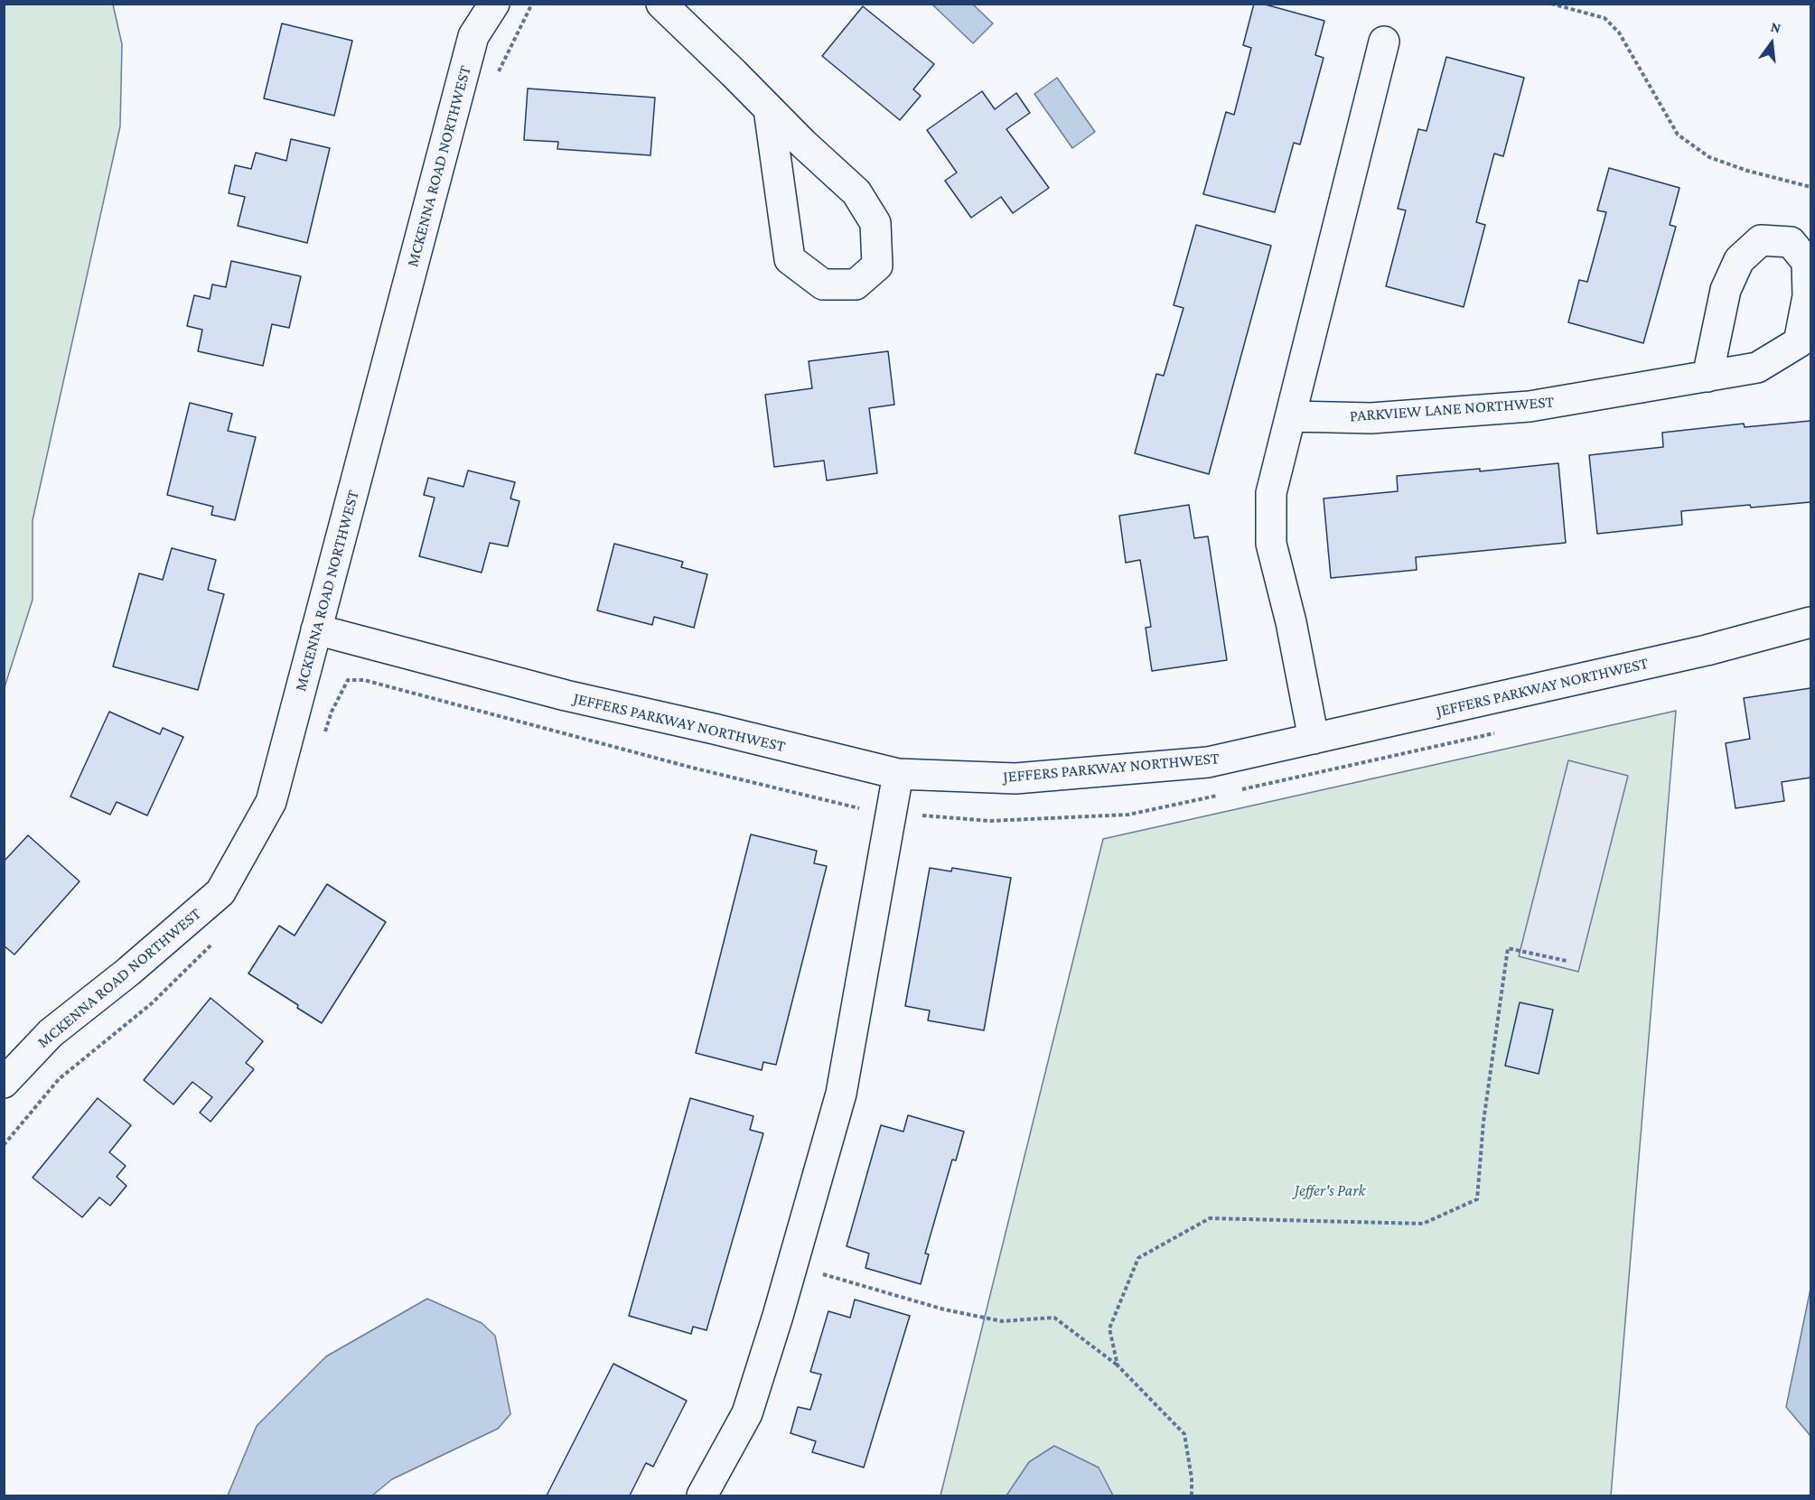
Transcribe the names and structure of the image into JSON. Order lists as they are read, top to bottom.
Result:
{
  "streets": {
    "street": ["MCKENNA ROAD NORTHWEST", "PARKVIEW LANE NORTHWEST", "JEFFERS PARKWAY NORTHWEST"]
  },
  "crossings": [
    ["MCKENNA ROAD NORTHWEST", "JEFFERS PARKWAY NORTHWEST"]
  ],
  "parks": ["Jeffer's Park"],
  "north": "top"
}
